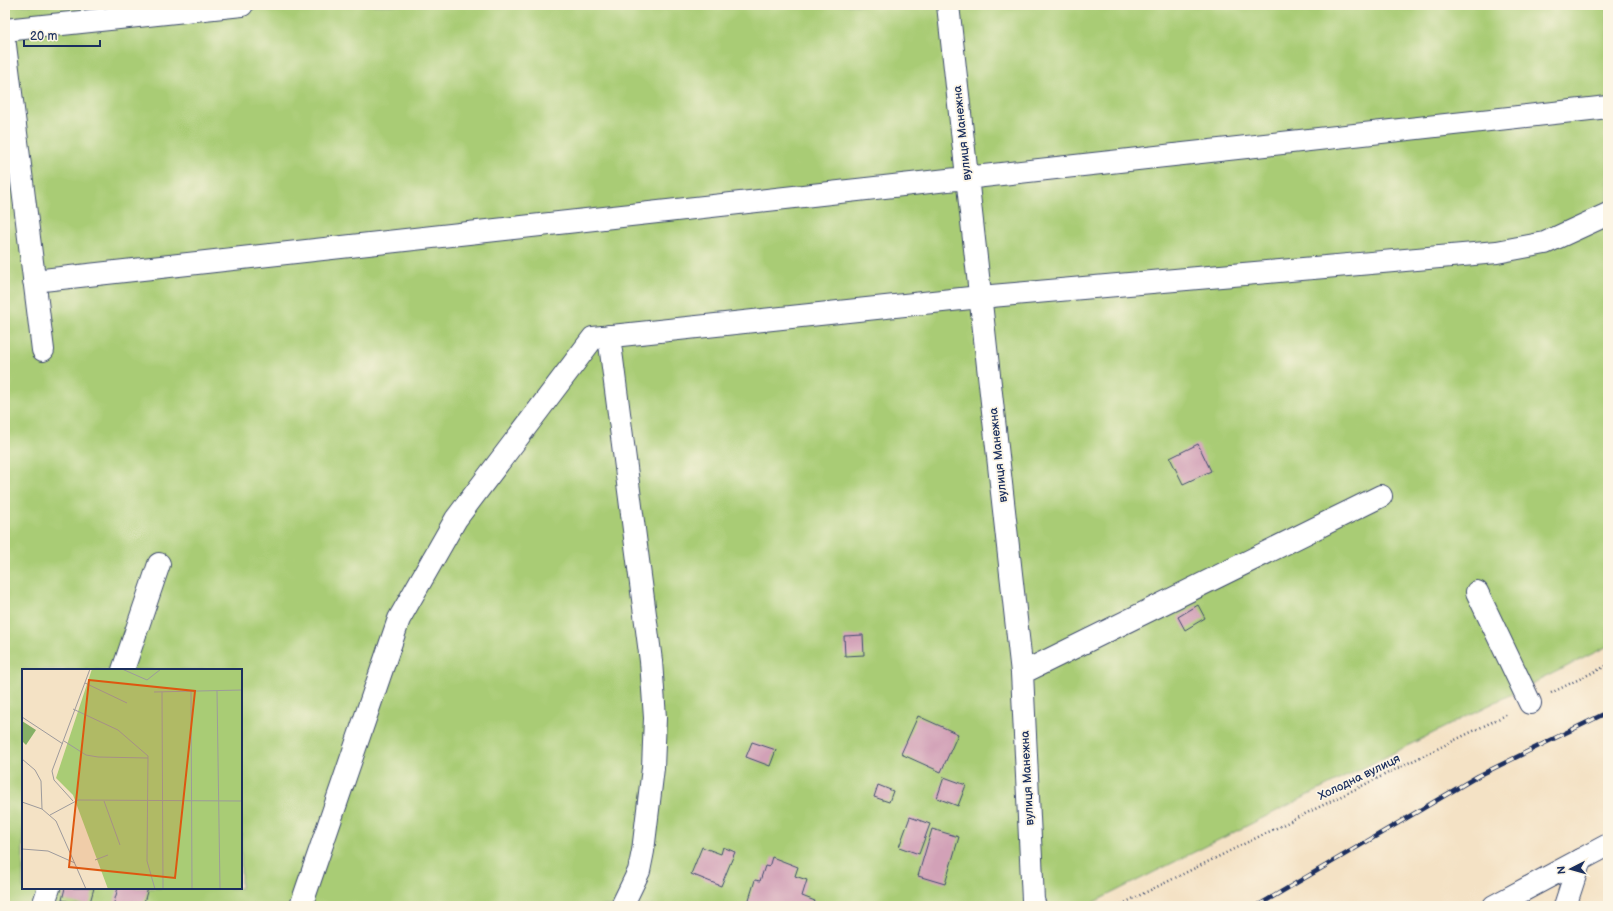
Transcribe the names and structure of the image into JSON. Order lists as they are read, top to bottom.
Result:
{
  "streets": {
    "street": ["вулиця Манежна"],
    "path": ["Холодна вулиця"]
  },
  "scale_bar": "20 m",
  "north": "left"
}
